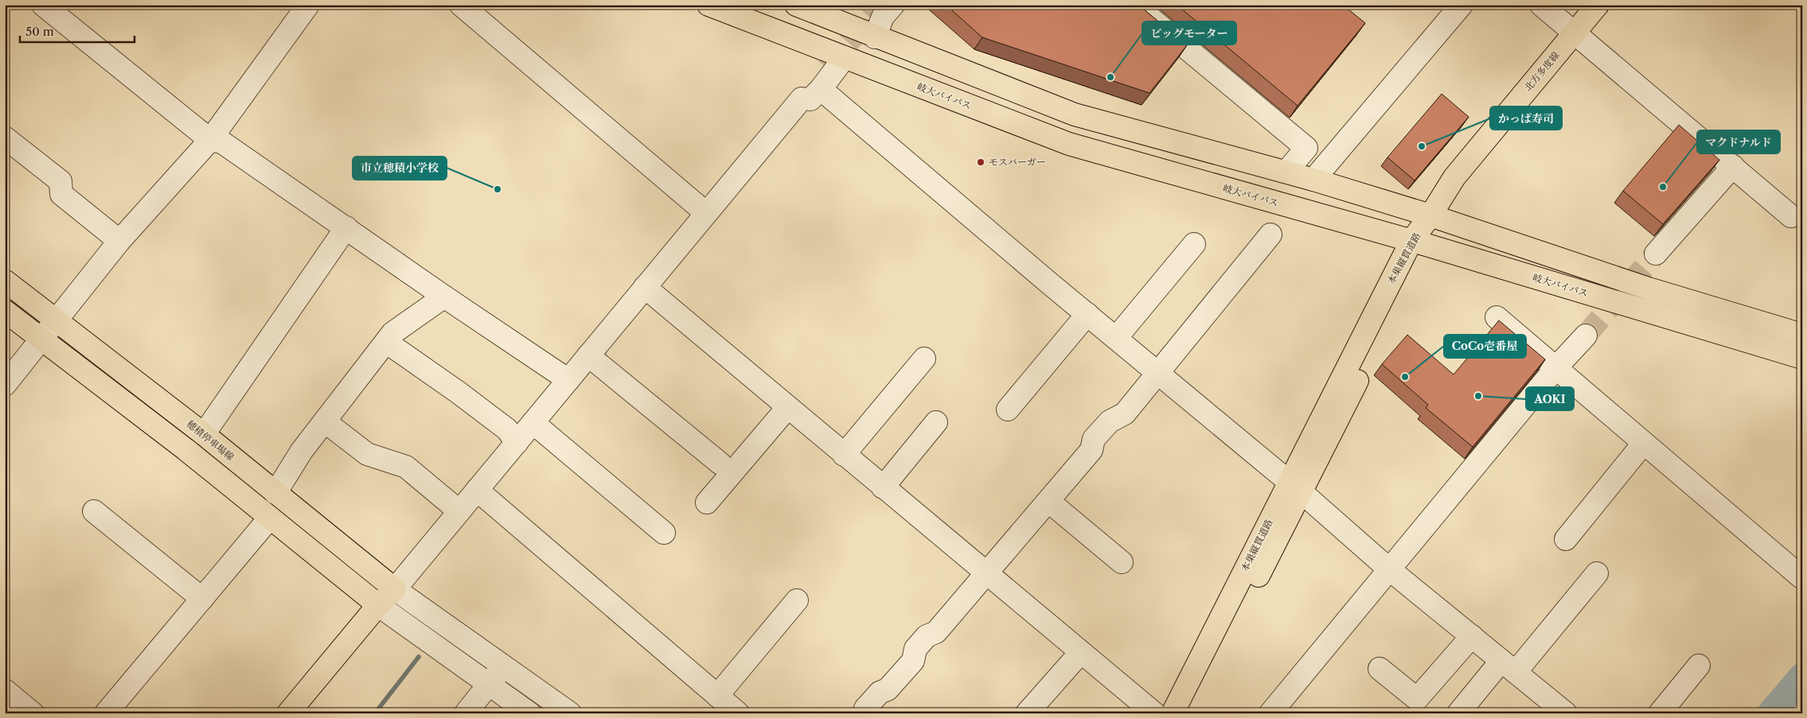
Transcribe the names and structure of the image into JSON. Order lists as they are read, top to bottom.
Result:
{
  "streets": {
    "main road": [
      "北方多度線",
      "岐大バイパス",
      "本巣縦貫道路",
      "穂積停車場線"
    ]
  },
  "crossings": [
    ["北方多度線", "本巣縦貫道路"],
    ["岐大バイパス", "本巣縦貫道路"]
  ],
  "places": [
    "ビッグモーター",
    "かっぱ寿司",
    "モスバーガー",
    "マクドナルド",
    "市立穂積小学校",
    "CoCo壱番屋",
    "AOKI"
  ],
  "scale_bar": "50 m"
}
